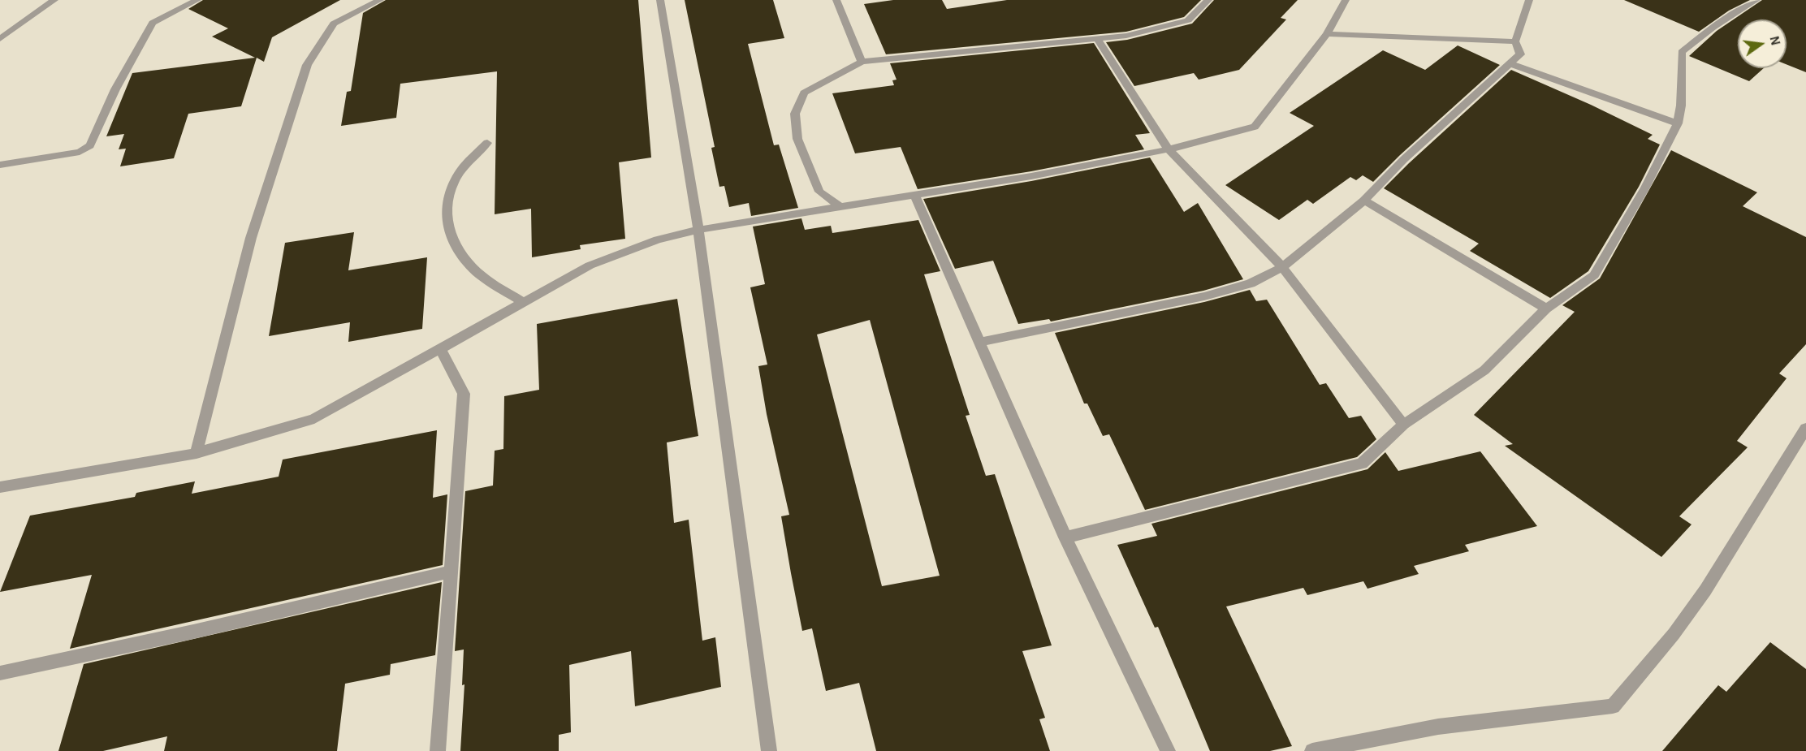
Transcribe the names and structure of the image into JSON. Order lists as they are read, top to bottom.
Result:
{
  "north": "right"
}
